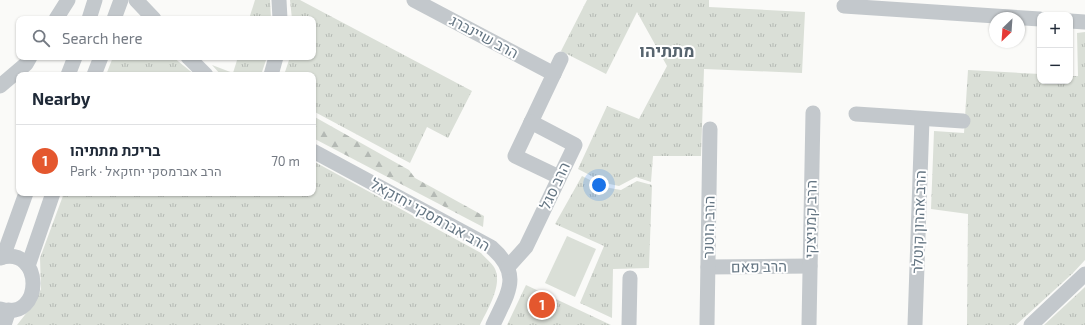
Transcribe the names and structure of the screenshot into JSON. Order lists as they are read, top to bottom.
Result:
{
  "streets": {
    "street": [
      "הרב שיינברג",
      "הרב סגל",
      "הרב אברמסקי יחזקאל",
      "הרב קמניצקי",
      "הרב אהרון קוטלר",
      "הרב הוטנר",
      "הרב פאם"
    ]
  },
  "crossings": [
    ["הרב סגל", "הרב אברמסקי יחזקאל"],
    ["הרב קמניצקי", "הרב פאם"],
    ["הרב הוטנר", "הרב פאם"]
  ],
  "districts": ["מתתיהו"],
  "north": "bottom left",
  "page": {
    "map_buttons": ["+", "−"],
    "search": "Search here",
    "heading": "Nearby",
    "list": [
      {
        "mark": "1",
        "name": "בריכת מתתיהו",
        "note": "Park · הרב אברמסקי יחזקאל",
        "value": "70 m"
      }
    ],
    "pins": "1"
  }
}
